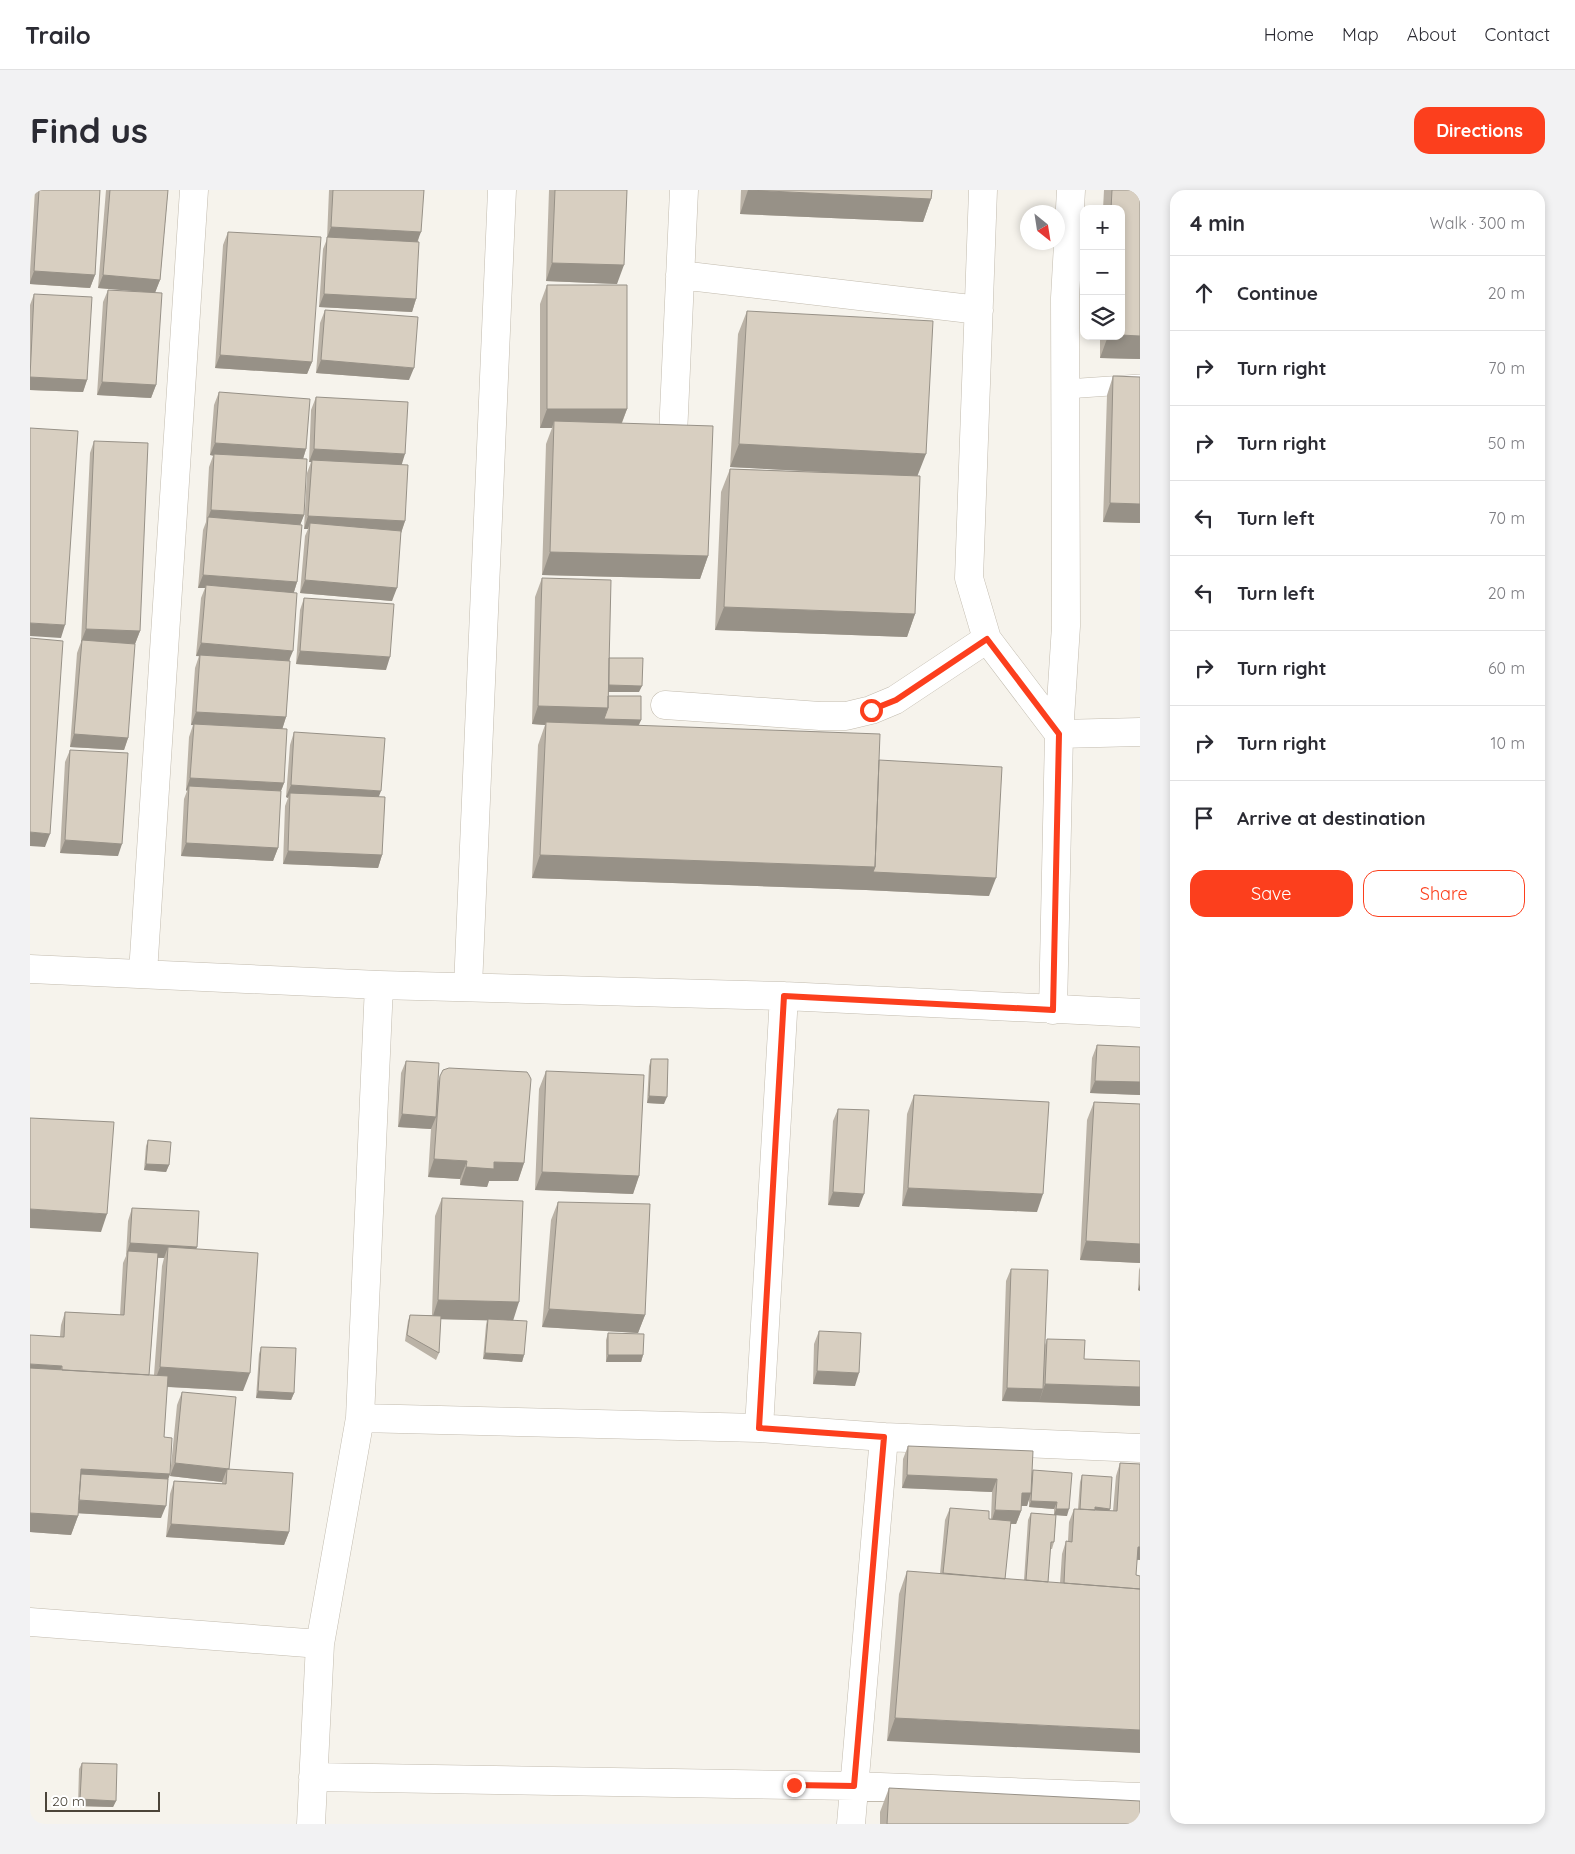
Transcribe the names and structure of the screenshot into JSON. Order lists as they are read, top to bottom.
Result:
{
  "scale_bar": "20 m",
  "north": "bottom right",
  "page": {
    "header": "Trailo",
    "nav": [
      "Home",
      "Map",
      "About",
      "Contact"
    ],
    "buttons": [
      "Directions",
      ["Save", "Share"]
    ],
    "title": "Find us",
    "heading": ["4 min", "Walk · 300 m"],
    "map_buttons": ["+", "−"],
    "list": [
      ["Continue", "20 m"],
      ["Turn right", "70 m"],
      ["Turn right", "50 m"],
      ["Turn left", "70 m"],
      ["Turn left", "20 m"],
      ["Turn right", "60 m"],
      ["Turn right", "10 m"],
      "Arrive at destination"
    ],
    "scale": "20 m"
  }
}
